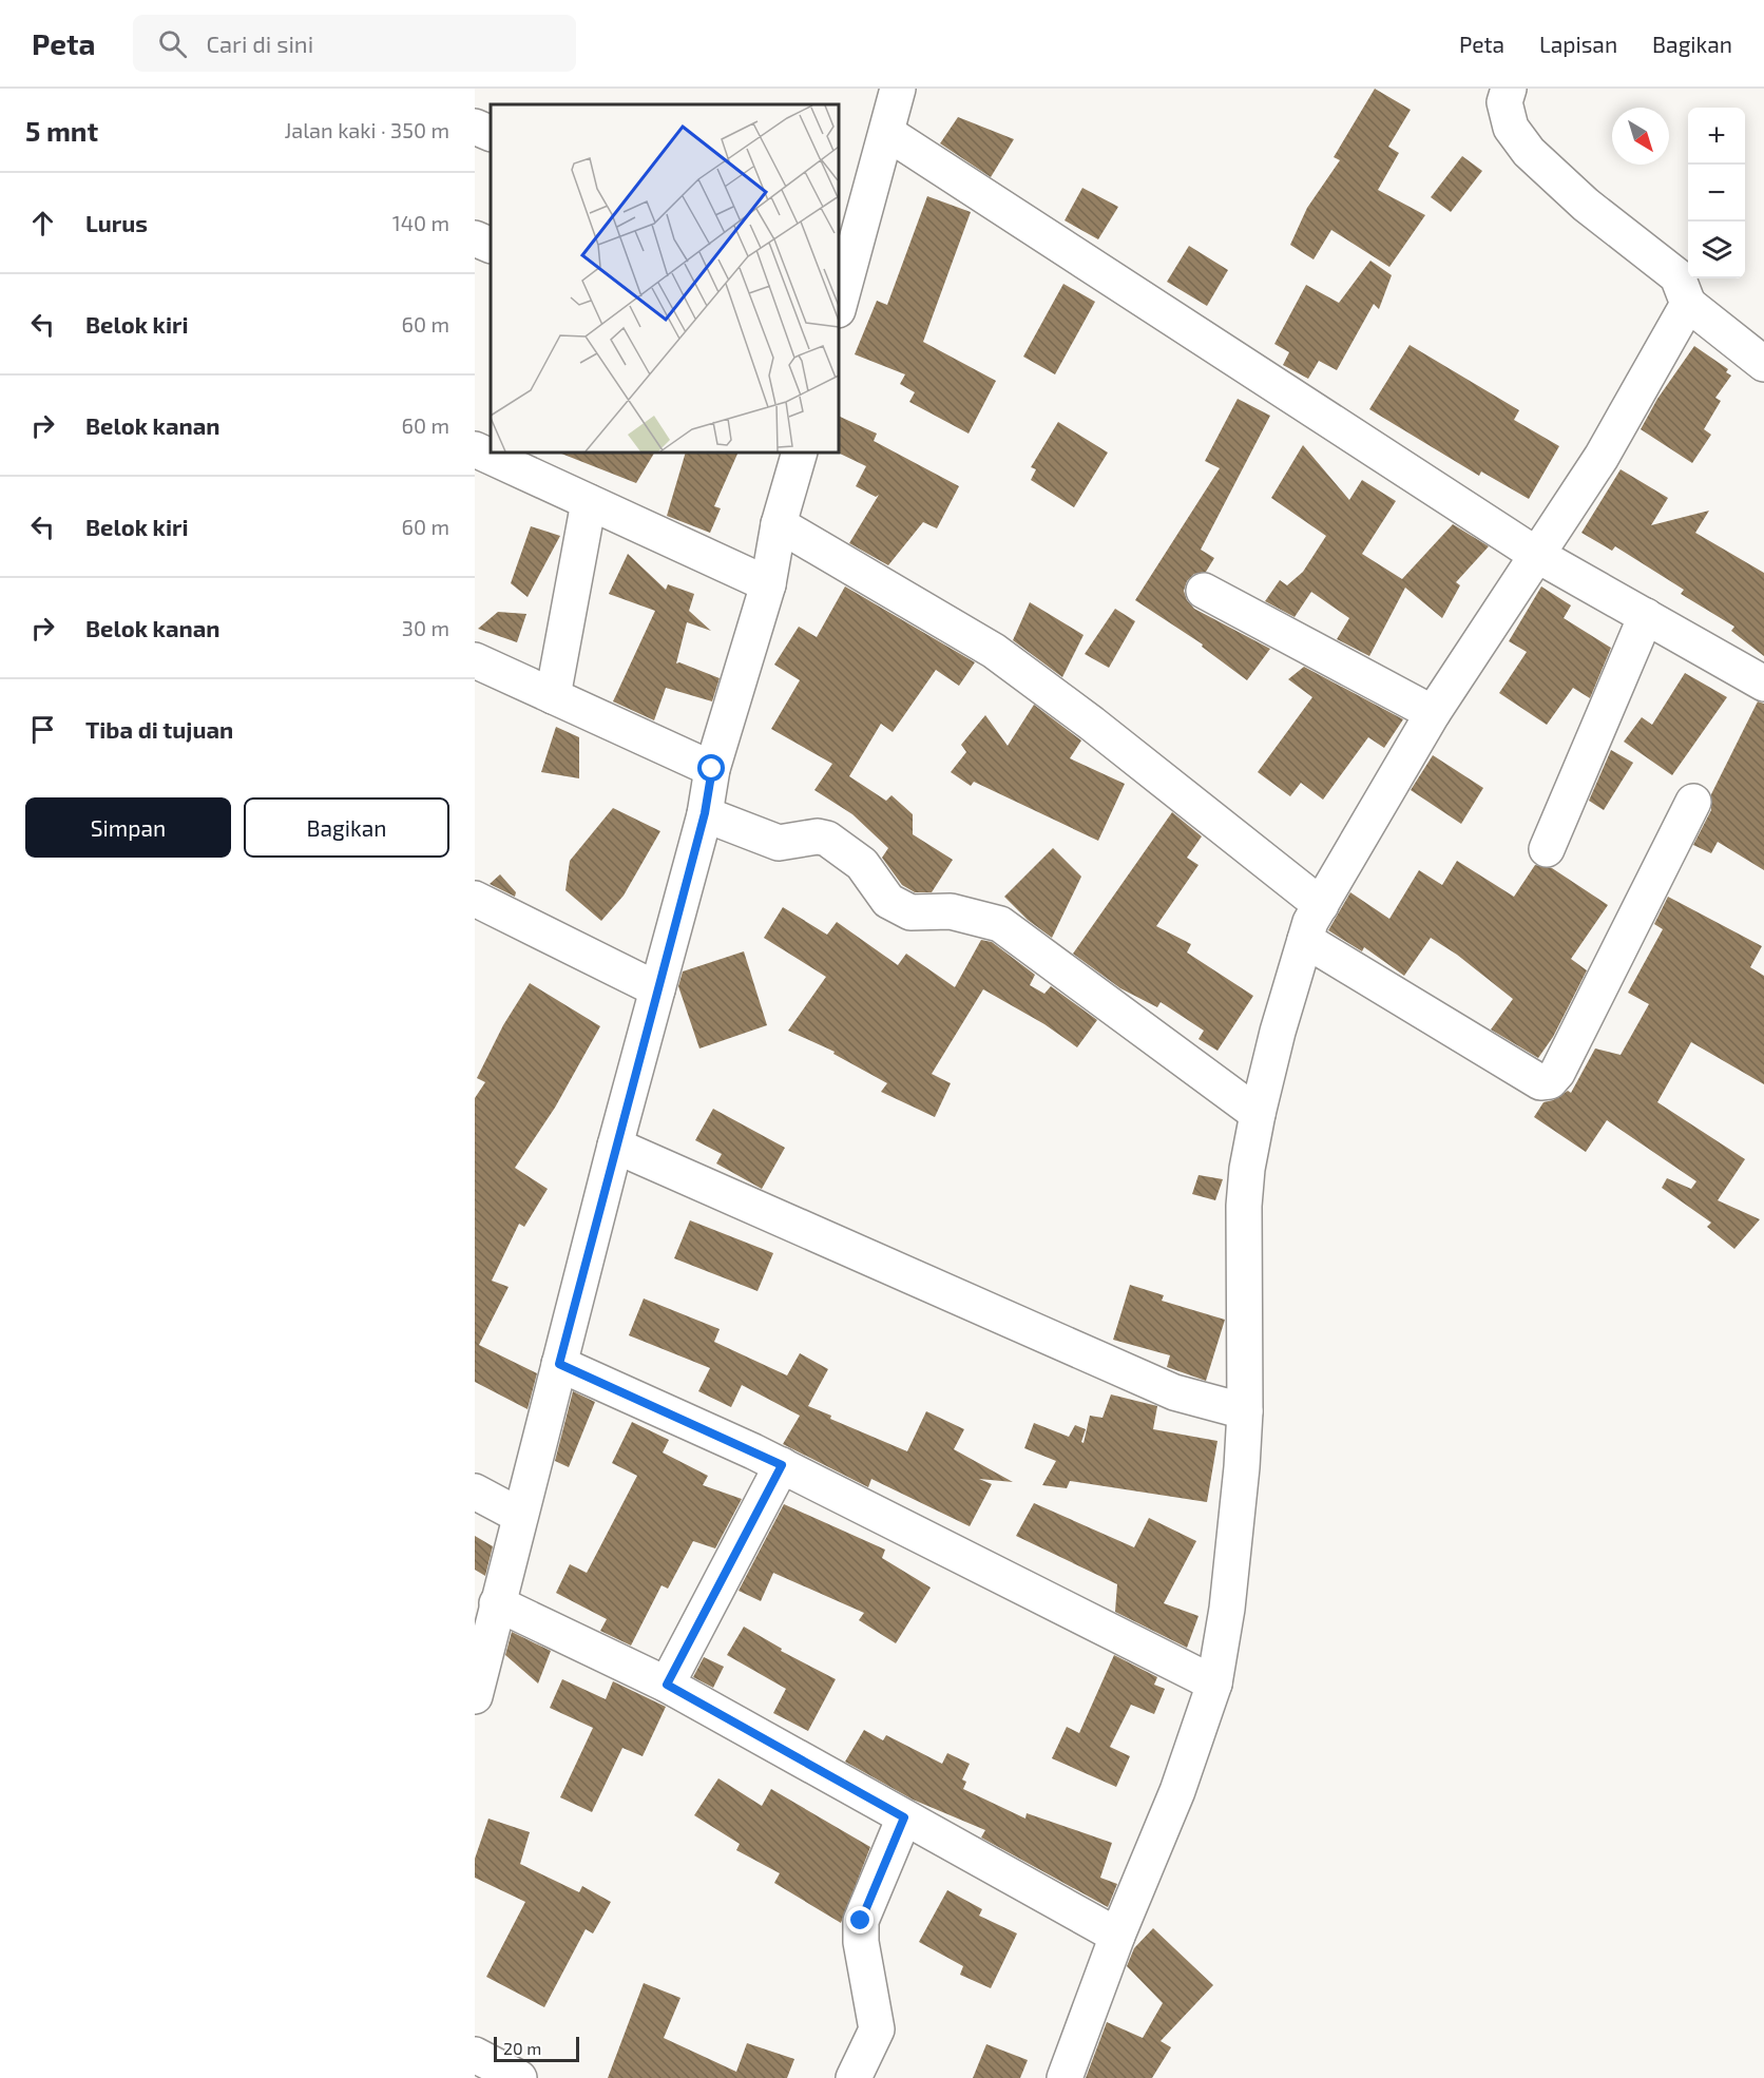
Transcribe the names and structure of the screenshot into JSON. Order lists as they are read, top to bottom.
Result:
{
  "scale_bar": "20 m",
  "north": "bottom right",
  "page": {
    "header": "Peta",
    "search": "Cari di sini",
    "nav": ["Peta", "Lapisan", "Bagikan"],
    "heading": ["5 mnt", "Jalan kaki · 350 m"],
    "map_buttons": ["+", "−"],
    "list": [
      ["Lurus", "140 m"],
      ["Belok kiri", "60 m"],
      ["Belok kanan", "60 m"],
      ["Belok kiri", "60 m"],
      ["Belok kanan", "30 m"],
      "Tiba di tujuan"
    ],
    "buttons": ["Simpan", "Bagikan"],
    "scale": "20 m"
  }
}
